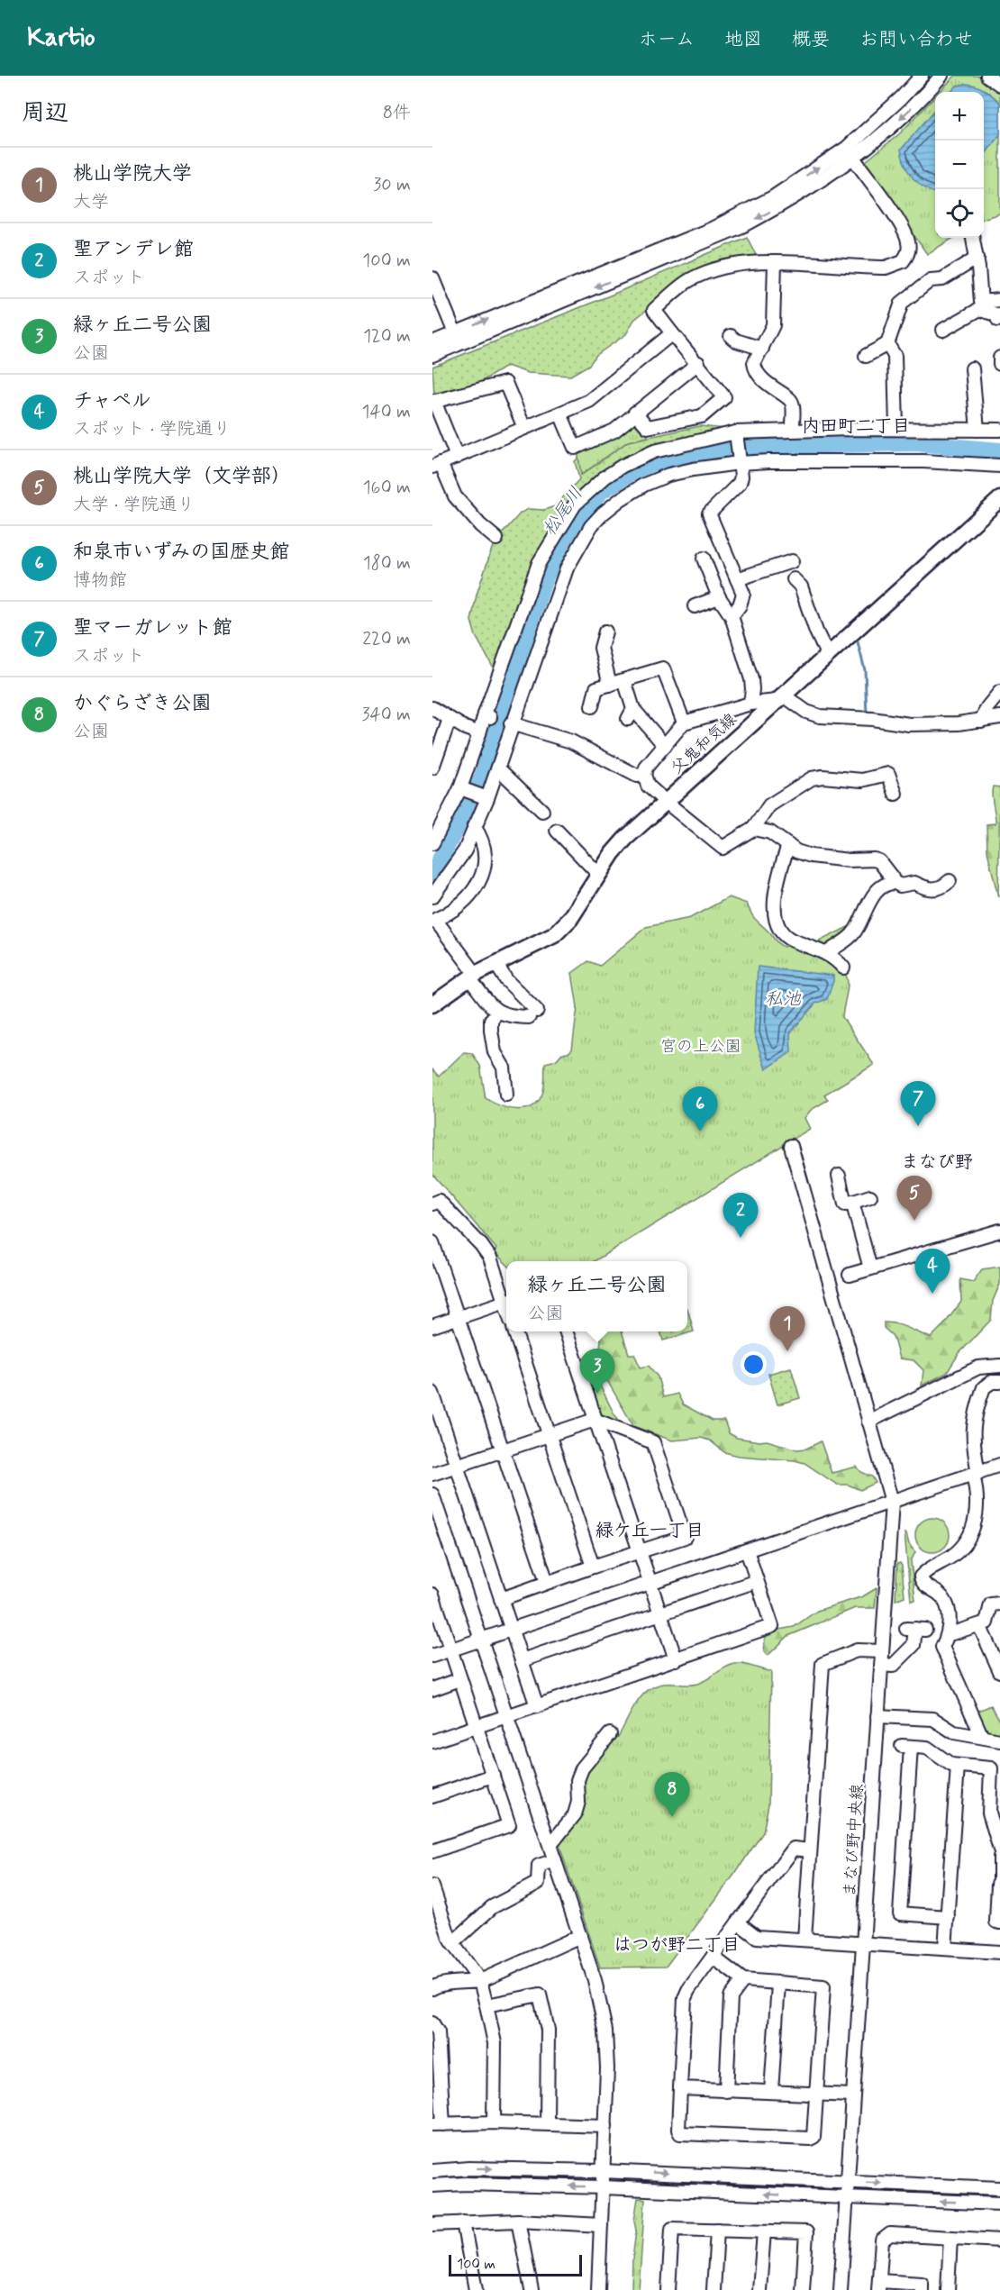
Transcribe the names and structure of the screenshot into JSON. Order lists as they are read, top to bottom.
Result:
{
  "streets": {
    "main road": ["父鬼和気線"],
    "street": ["まなび野中央線"]
  },
  "districts": [
    "内田町二丁目",
    "まなび野",
    "緑ケ丘一丁目",
    "はつが野二丁目"
  ],
  "water": ["松尾川", "私池"],
  "parks": ["宮の上公園"],
  "scale_bar": "100 m",
  "page": {
    "header": "Kartio",
    "nav": [
      "ホーム",
      "地図",
      "概要",
      "お問い合わせ"
    ],
    "heading": ["周辺", "8件"],
    "map_buttons": ["+", "−"],
    "list": [
      {
        "mark": "1",
        "name": "桃山学院大学",
        "note": "大学",
        "value": "30 m"
      },
      {
        "mark": "2",
        "name": "聖アンデレ館",
        "note": "スポット",
        "value": "100 m"
      },
      {
        "mark": "3",
        "name": "緑ヶ丘二号公園",
        "note": "公園",
        "value": "120 m"
      },
      {
        "mark": "4",
        "name": "チャペル",
        "note": "スポット · 学院通り",
        "value": "140 m"
      },
      {
        "mark": "5",
        "name": "桃山学院大学（文学部）",
        "note": "大学 · 学院通り",
        "value": "160 m"
      },
      {
        "mark": "6",
        "name": "和泉市いずみの国歴史館",
        "note": "博物館",
        "value": "180 m"
      },
      {
        "mark": "7",
        "name": "聖マーガレット館",
        "note": "スポット",
        "value": "220 m"
      },
      {
        "mark": "8",
        "name": "かぐらざき公園",
        "note": "公園",
        "value": "340 m"
      }
    ],
    "pins": [
      "7",
      "6",
      "5",
      "2",
      "4",
      "1",
      "3",
      "8"
    ],
    "popup": ["緑ヶ丘二号公園", "公園"],
    "scale": "100 m"
  }
}
